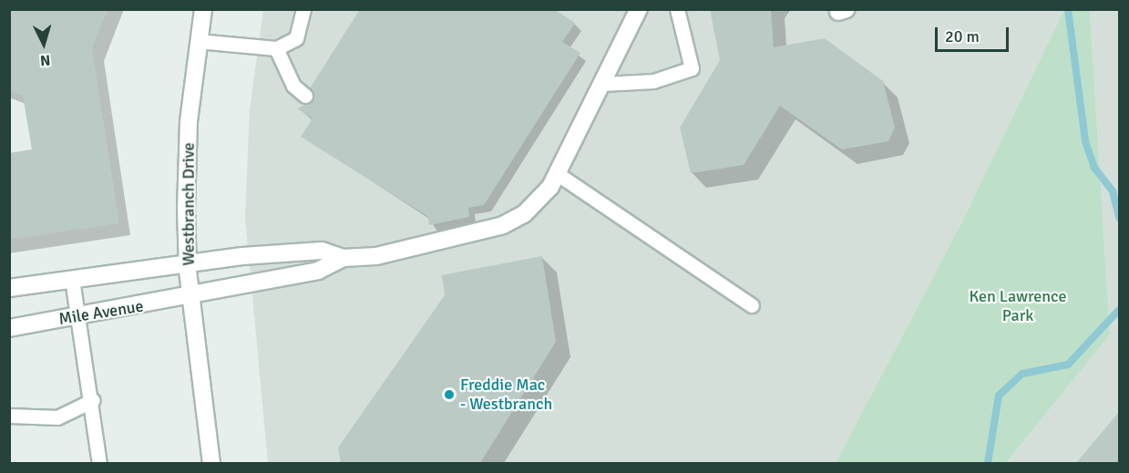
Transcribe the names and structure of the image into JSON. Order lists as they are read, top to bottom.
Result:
{
  "streets": {
    "street": ["Westbranch Drive", "Mile Avenue"]
  },
  "crossings": [
    ["Westbranch Drive", "Mile Avenue"]
  ],
  "parks": ["Ken Lawrence Park"],
  "places": ["Freddie Mac - Westbranch"],
  "scale_bar": "20 m",
  "north": "bottom"
}
